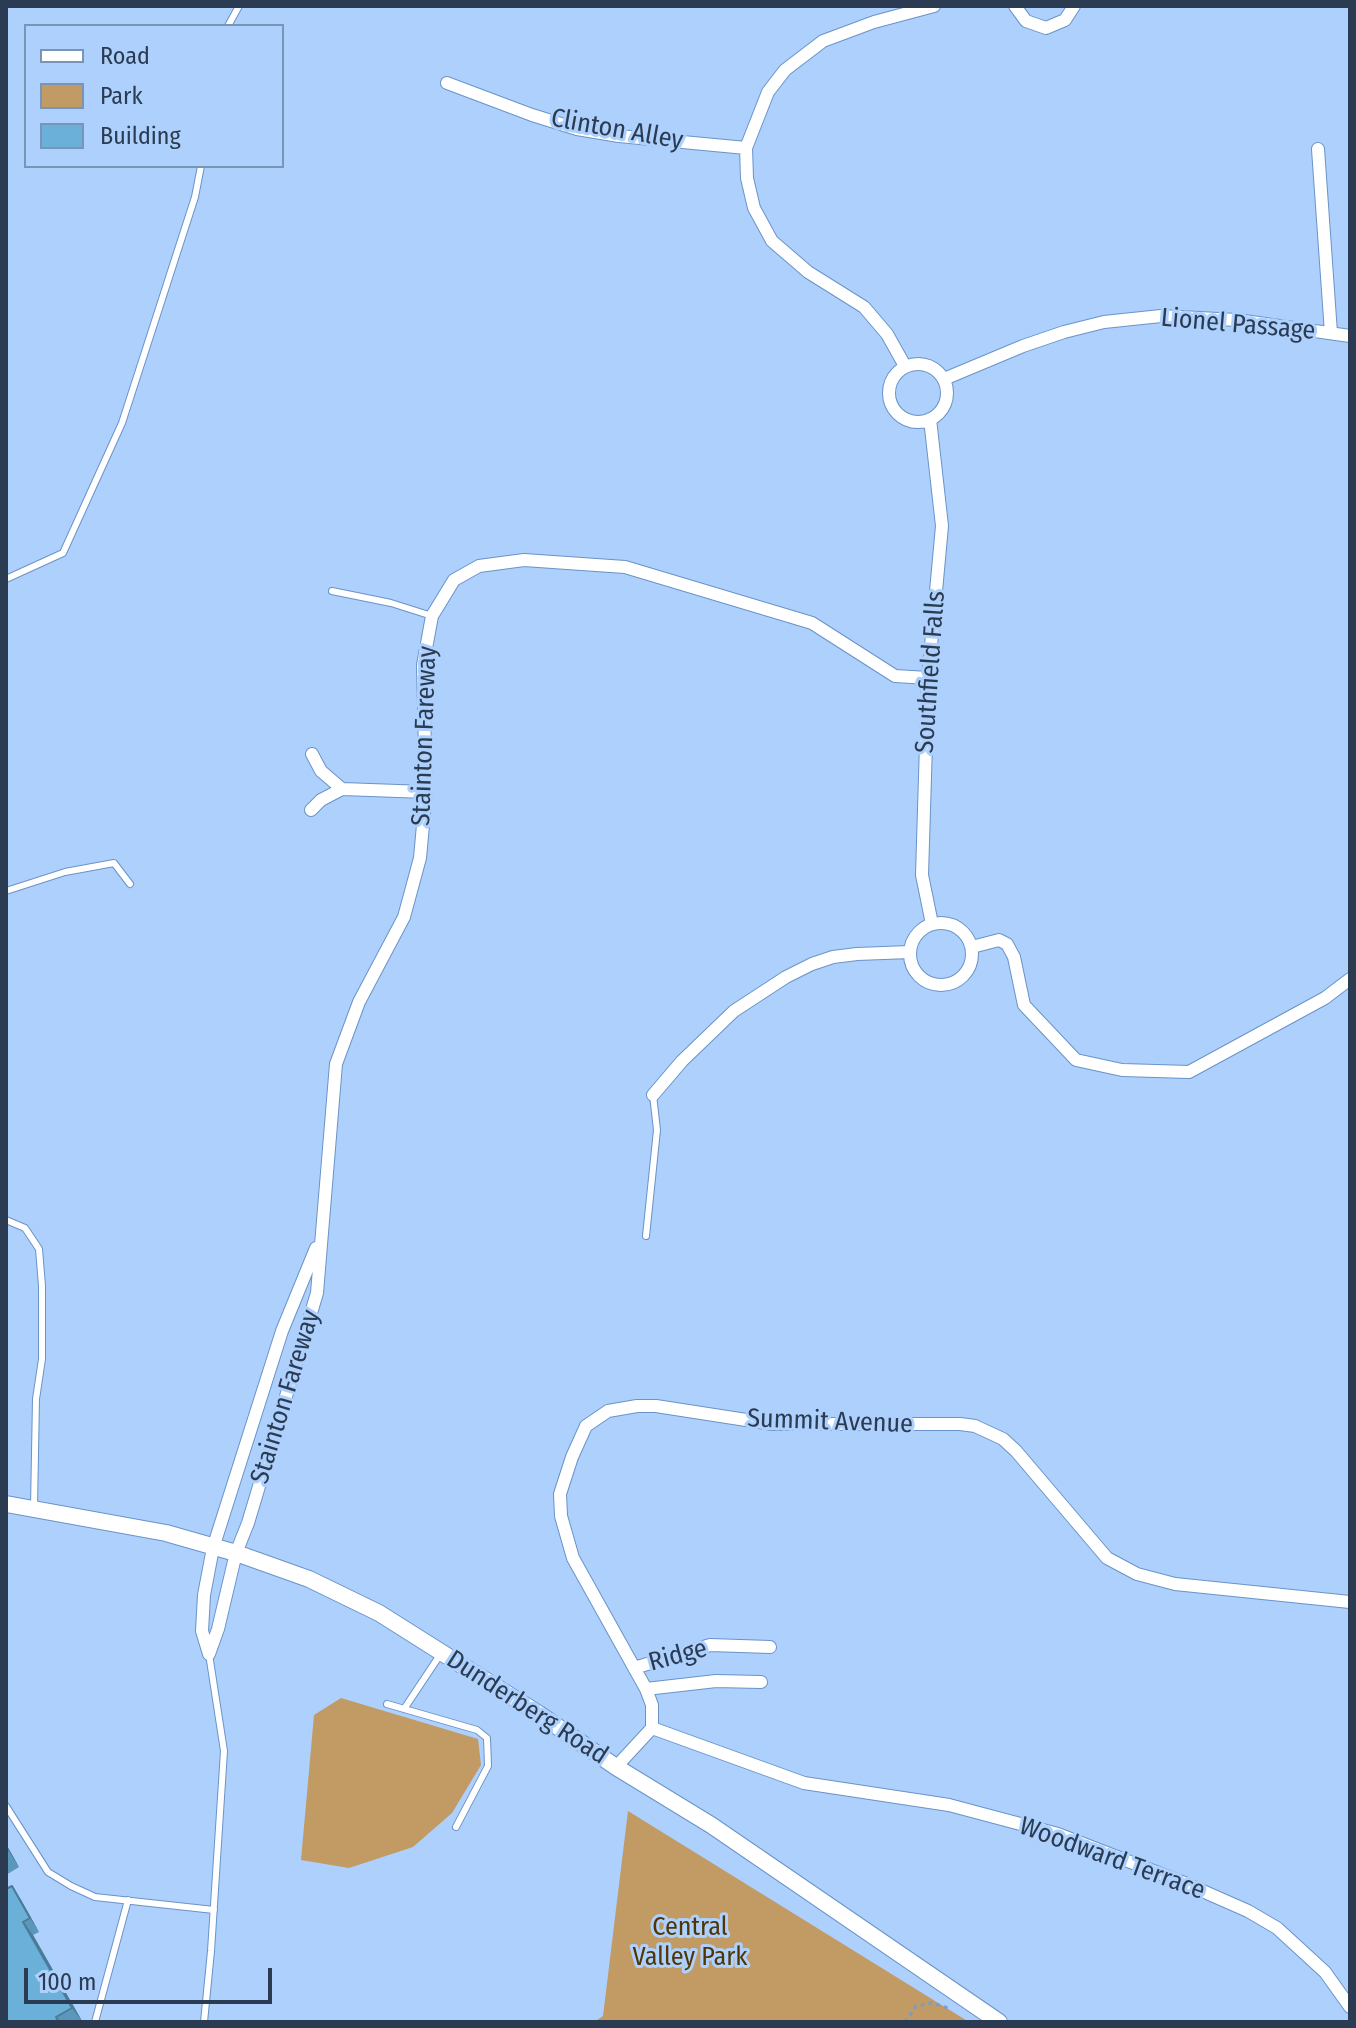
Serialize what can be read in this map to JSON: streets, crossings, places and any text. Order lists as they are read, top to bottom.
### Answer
{
  "streets": {
    "street": [
      "Clinton Alley",
      "Lionel Passage",
      "Southfield Falls",
      "Stainton Fareway",
      "Summit Avenue",
      "Ridge",
      "Dunderberg Road",
      "Woodward Terrace"
    ]
  },
  "crossings": [
    ["Lionel Passage", "Southfield Falls"],
    ["Southfield Falls", "Stainton Fareway"],
    ["Stainton Fareway", "Dunderberg Road"],
    ["Summit Avenue", "Ridge"],
    ["Summit Avenue", "Woodward Terrace"]
  ],
  "parks": ["Central Valley Park"],
  "legend": ["Road", "Park", "Building"],
  "scale_bar": "100 m"
}
